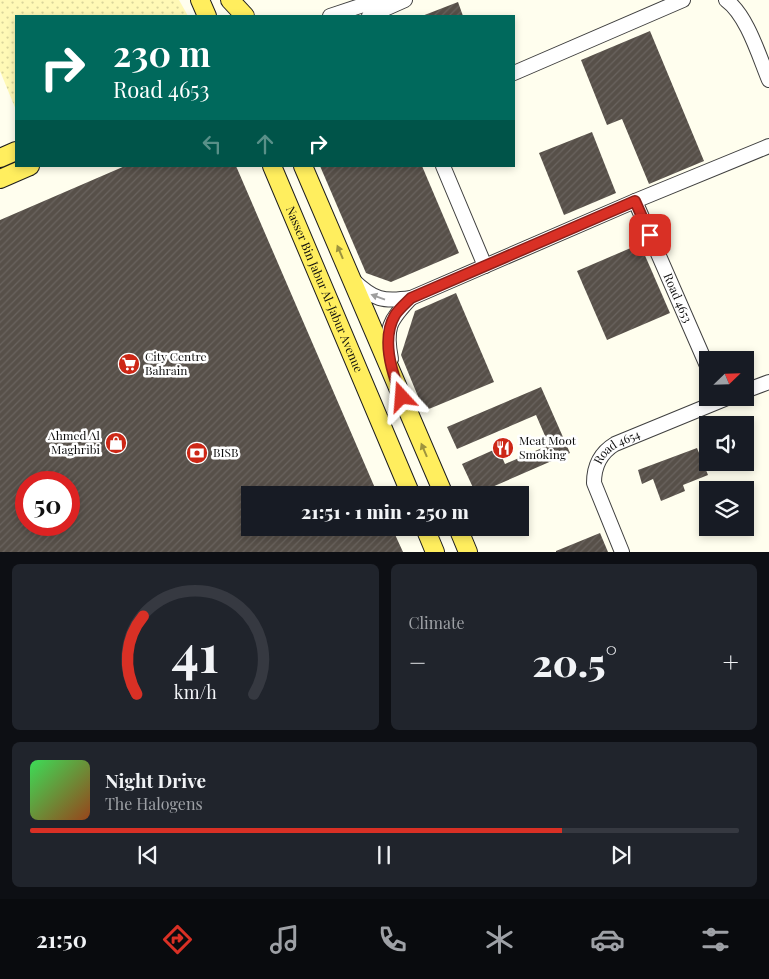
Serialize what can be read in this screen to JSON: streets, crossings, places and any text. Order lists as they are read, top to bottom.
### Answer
{
  "streets": {
    "main road": ["Nasser Bin Jabur Al-Jabur Avenue"],
    "street": ["Road 4653", "Road 4654"]
  },
  "places": {
    "supermarket": ["City Centre Bahrain"],
    "shop": ["Ahmed Al Maghribi"],
    "restaurant": ["Meat Moot Smoking"],
    "bank": ["BISB"]
  },
  "north": "top right",
  "page": {
    "turn": ["230 m", "Road 4653"],
    "limit": "50",
    "trip": "21:51 · 1 min · 250 m",
    "tile": "Climate",
    "heat": ["−", "20.5°", "+"],
    "song": ["Night Drive", "The Halogens"],
    "tabs": "21:50",
    "gauge": ["41", "km/h"]
  }
}
